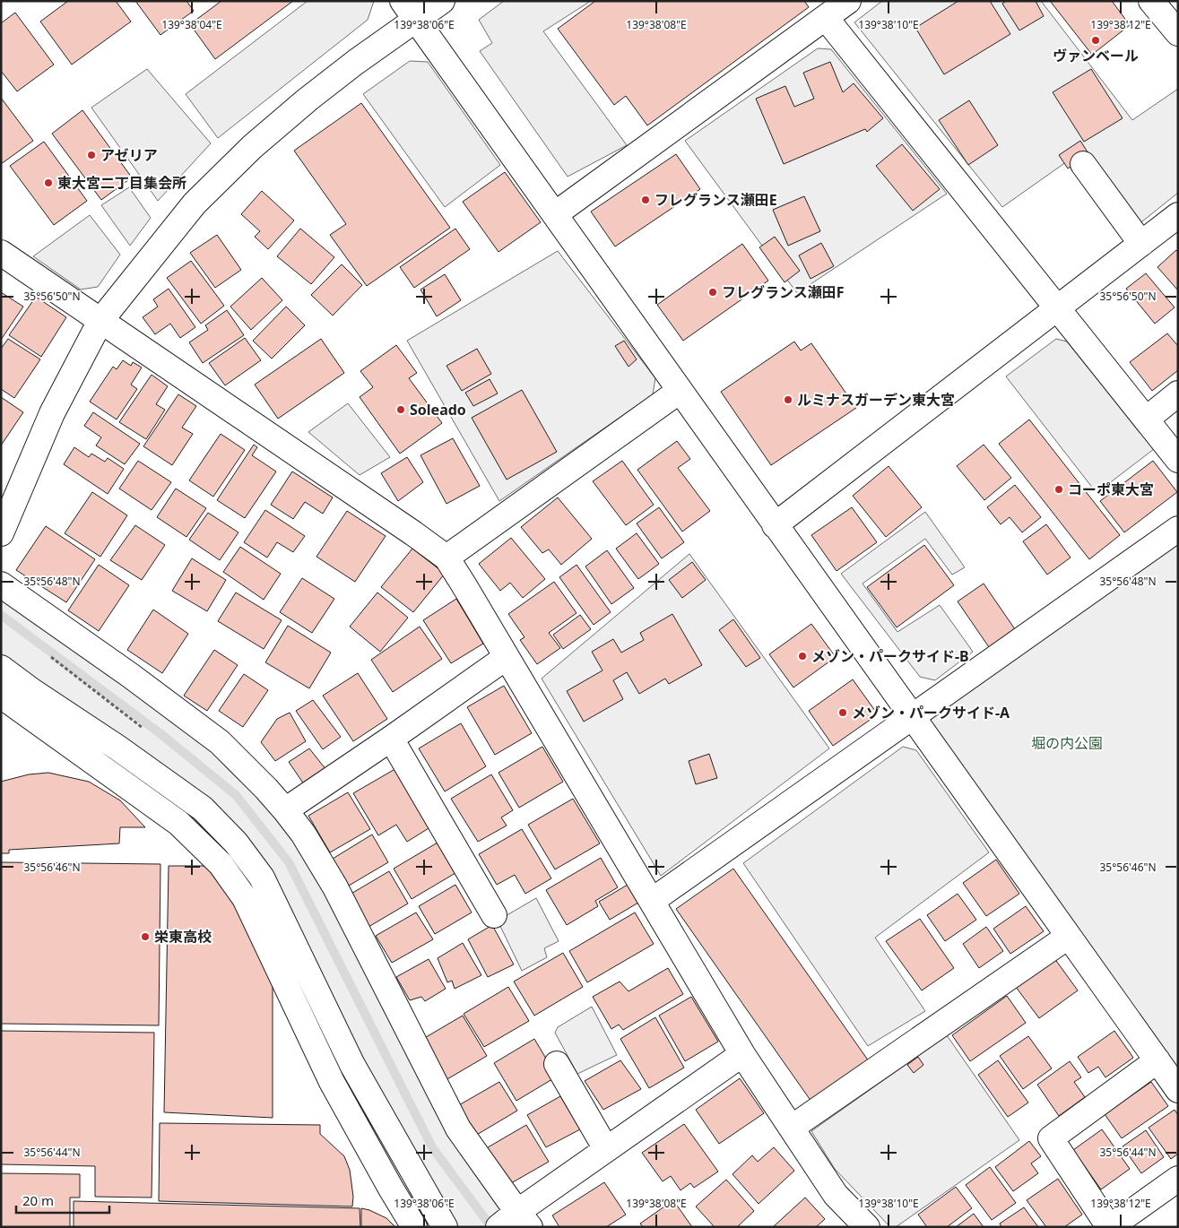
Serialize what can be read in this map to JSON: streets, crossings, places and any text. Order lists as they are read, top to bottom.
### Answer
{
  "parks": ["堀の内公園"],
  "places": [
    "ヴァンベール",
    "アゼリア",
    "東大宮二丁目集会所",
    "フレグランス瀬田E",
    "フレグランス瀬田F",
    "ルミナスガーデン東大宮",
    "Soleado",
    "コーポ東大宮",
    "メゾン・パークサイド-B",
    "メゾン・パークサイド-A",
    "栄東高校"
  ],
  "scale_bar": "20 m",
  "coordinates": [
    "139°38'04\"E",
    "139°38'06\"E",
    "139°38'08\"E",
    "139°38'10\"E",
    "139°38'12\"E",
    "35°56'50\"N",
    "35°56'48\"N",
    "35°56'46\"N",
    "35°56'44\"N"
  ]
}
